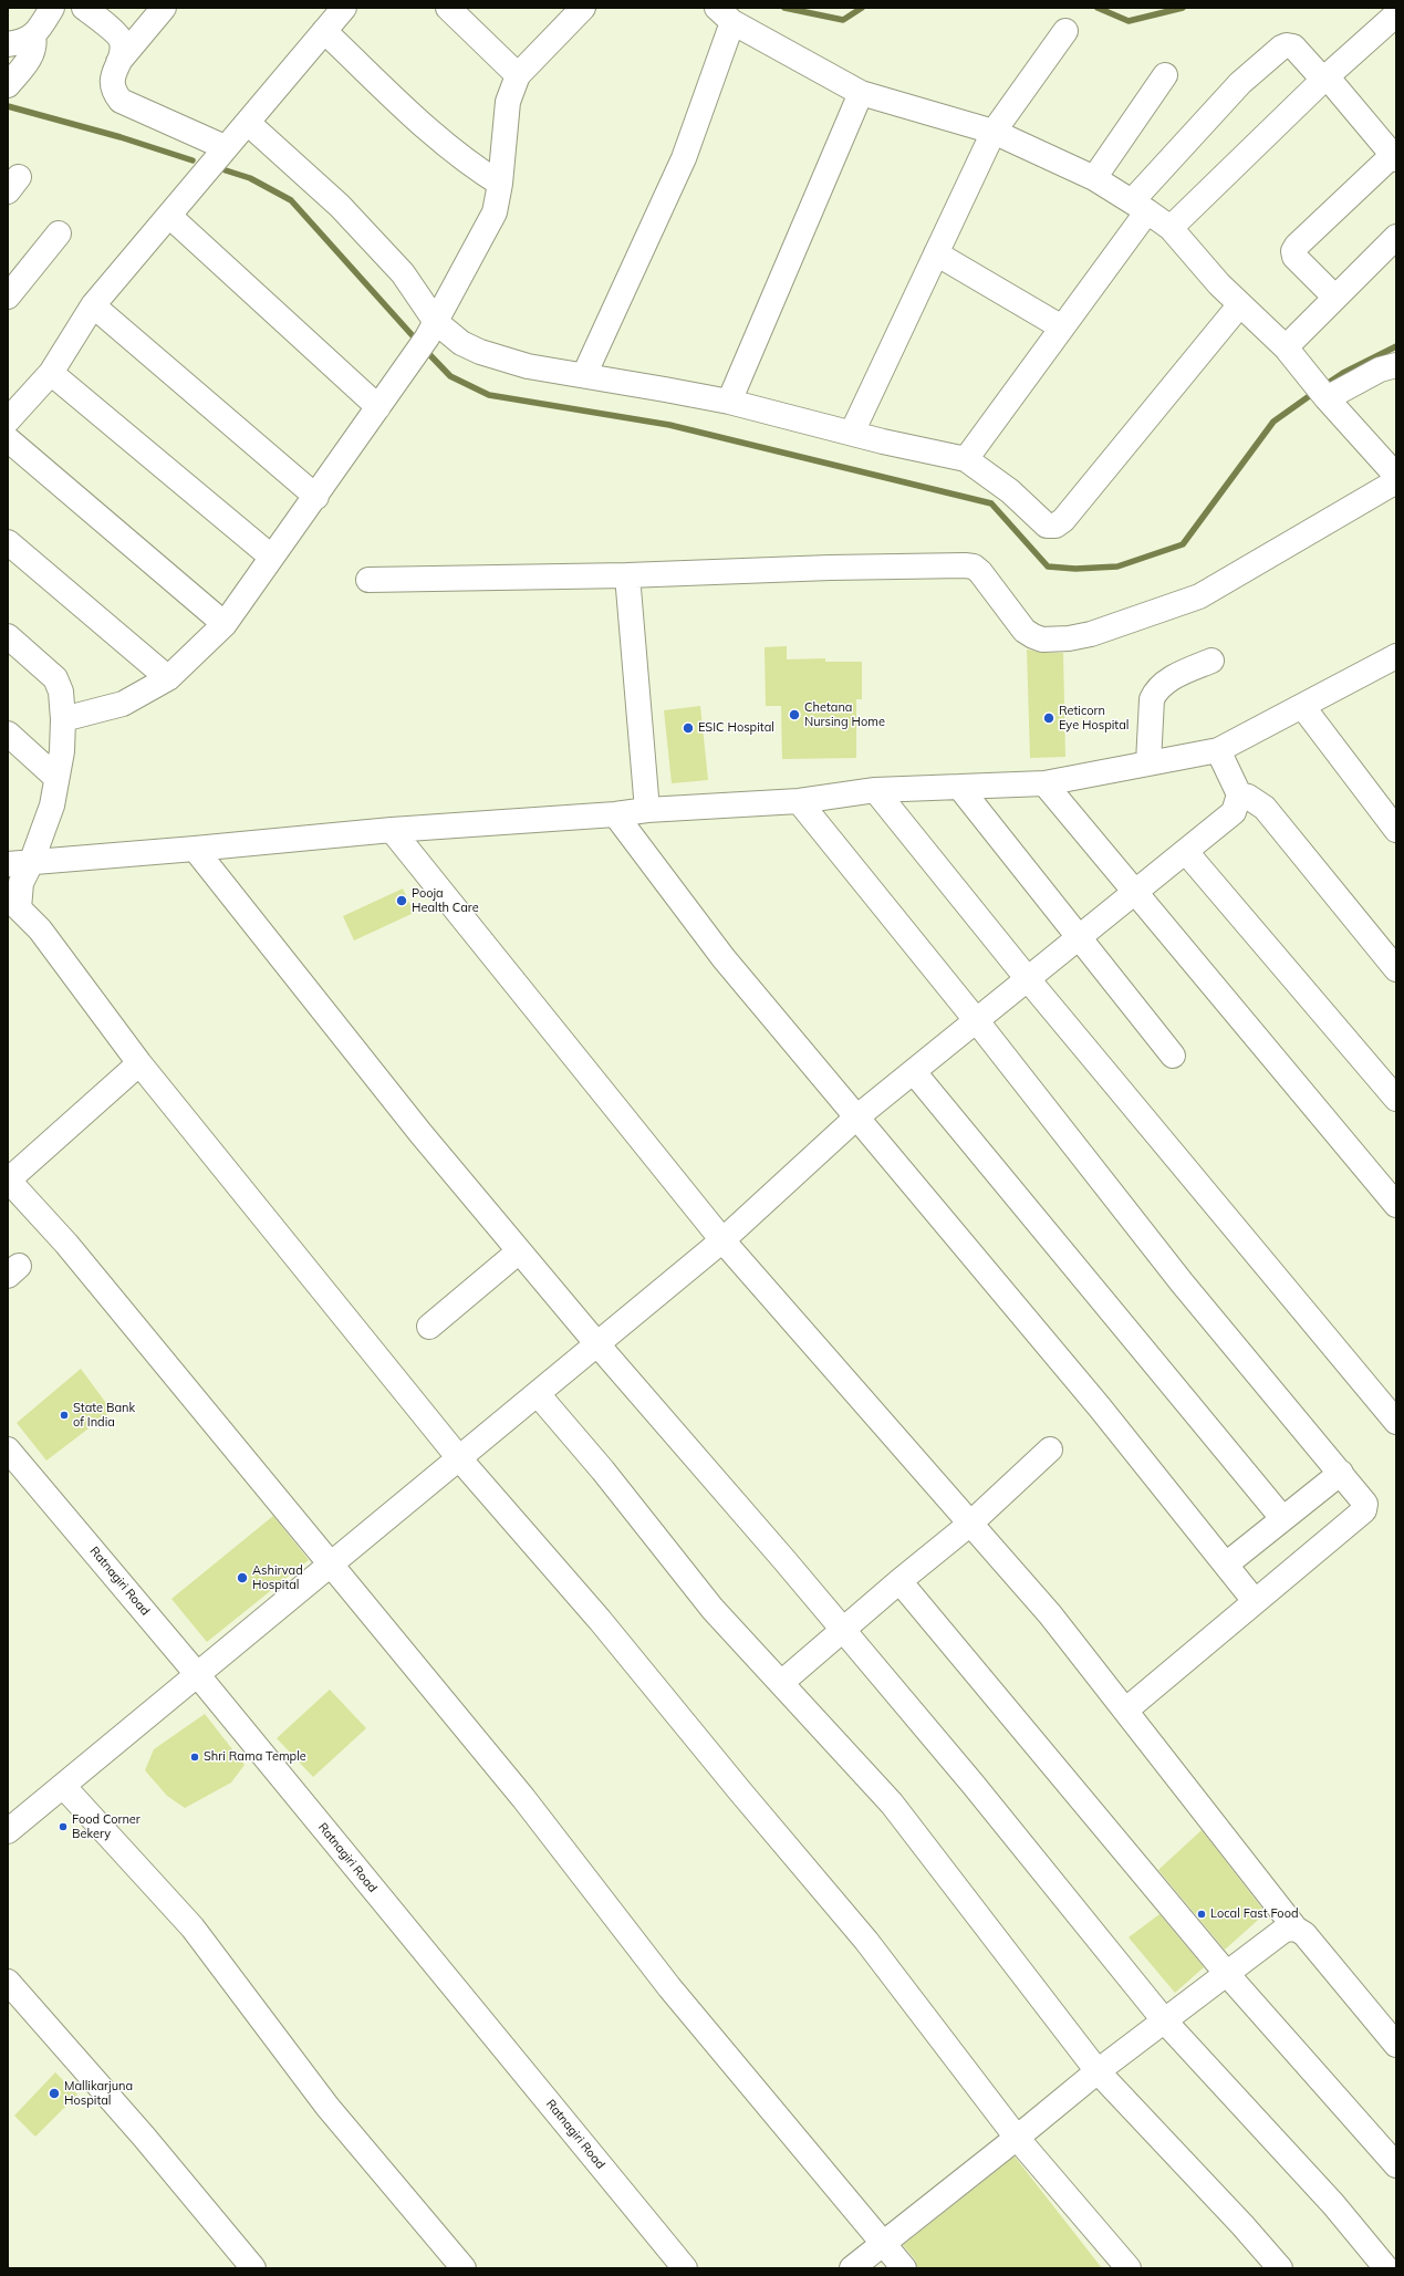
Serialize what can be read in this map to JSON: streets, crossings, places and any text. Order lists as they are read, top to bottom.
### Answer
{
  "streets": {
    "street": ["Ratnagiri Road"]
  },
  "places": [
    "Chetana Nursing Home",
    "Reticorn Eye Hospital",
    "ESIC Hospital",
    "Pooja Health Care",
    "State Bank of India",
    "Ashirvad Hospital",
    "Shri Rama Temple",
    "Food Corner Bekery",
    "Local Fast Food",
    "Mallikarjuna Hospital"
  ]
}
